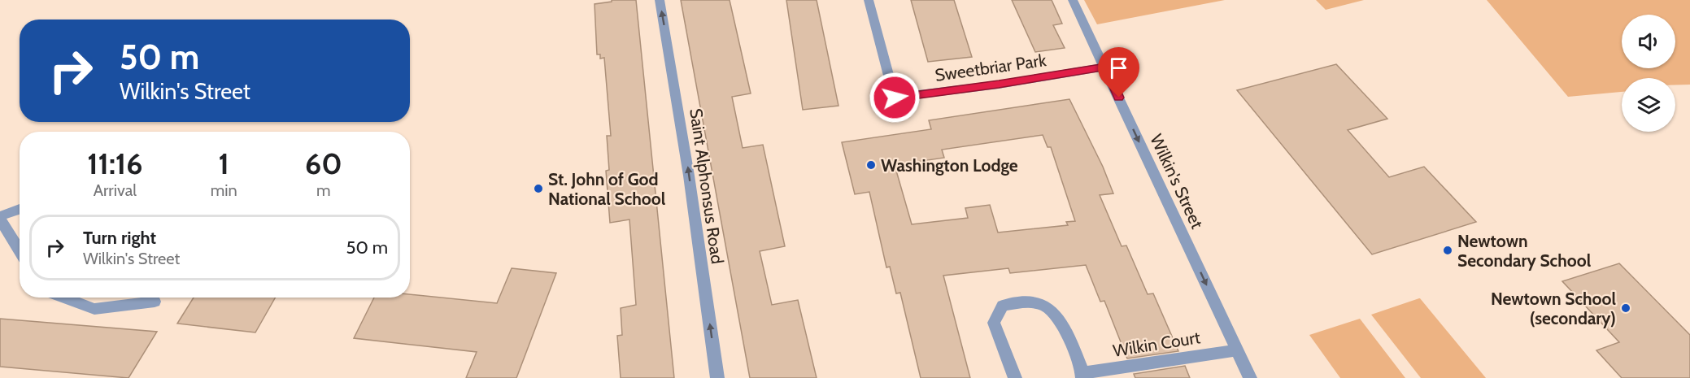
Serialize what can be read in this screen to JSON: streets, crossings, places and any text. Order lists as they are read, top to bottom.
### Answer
{
  "streets": {
    "street": [
      "Sweetbriar Park",
      "Wilkin's Street",
      "Saint Alphonsus Road",
      "Wilkin Court"
    ]
  },
  "crossings": [
    ["Sweetbriar Park", "Wilkin's Street"],
    ["Wilkin's Street", "Wilkin Court"]
  ],
  "one_way": ["Wilkin's Street", "Saint Alphonsus Road"],
  "places": [
    "Washington Lodge",
    "St. John of God National School",
    "Newtown Secondary School",
    "Newtown School (secondary)"
  ],
  "page": {
    "turn": ["50 m", "Wilkin's Street"],
    "eta": [
      "11:16",
      "Arrival",
      "1",
      "min",
      "60",
      "m"
    ],
    "list": [
      {
        "name": "Turn right",
        "note": "Wilkin's Street",
        "value": "50 m"
      }
    ]
  }
}
